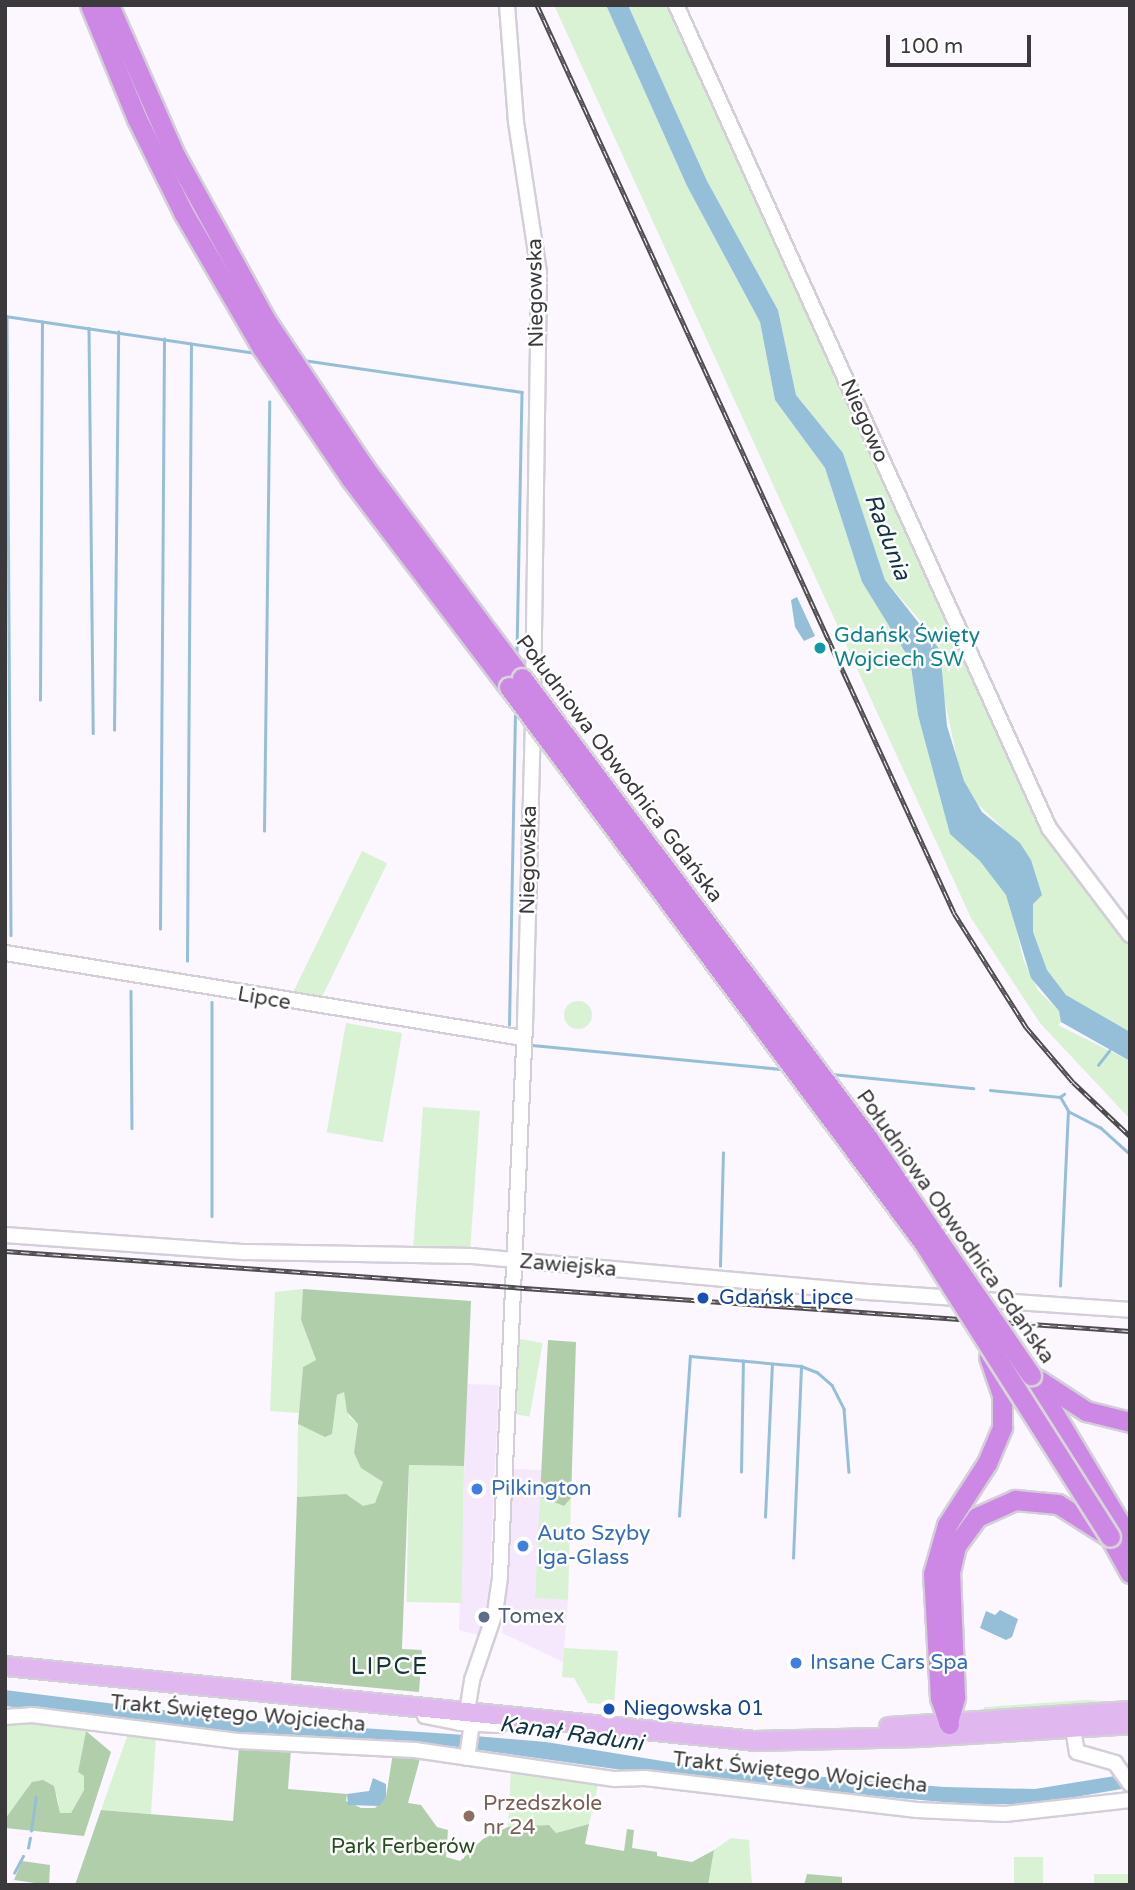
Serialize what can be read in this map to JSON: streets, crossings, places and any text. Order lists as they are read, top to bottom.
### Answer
{
  "streets": {
    "highway": ["Południowa Obwodnica Gdańska"],
    "main road": ["Trakt Świętego Wojciecha"],
    "street": [
      "Niegowska",
      "Niegowo",
      "Lipce",
      "Zawiejska"
    ]
  },
  "crossings": [
    ["Niegowska", "Lipce"],
    ["Niegowska", "Zawiejska"],
    ["Niegowska", "Trakt Świętego Wojciecha"]
  ],
  "districts": ["LIPCE"],
  "water": ["Radunia", "Kanał Raduni"],
  "parks": ["Park Ferberów"],
  "places": [
    "Gdańsk Święty Wojciech SW",
    "Gdańsk Lipce",
    "Pilkington",
    "Auto Szyby Iga-Glass",
    "Tomex",
    "Insane Cars Spa",
    "Niegowska 01",
    "Przedszkole nr 24"
  ],
  "scale_bar": "100 m"
}
